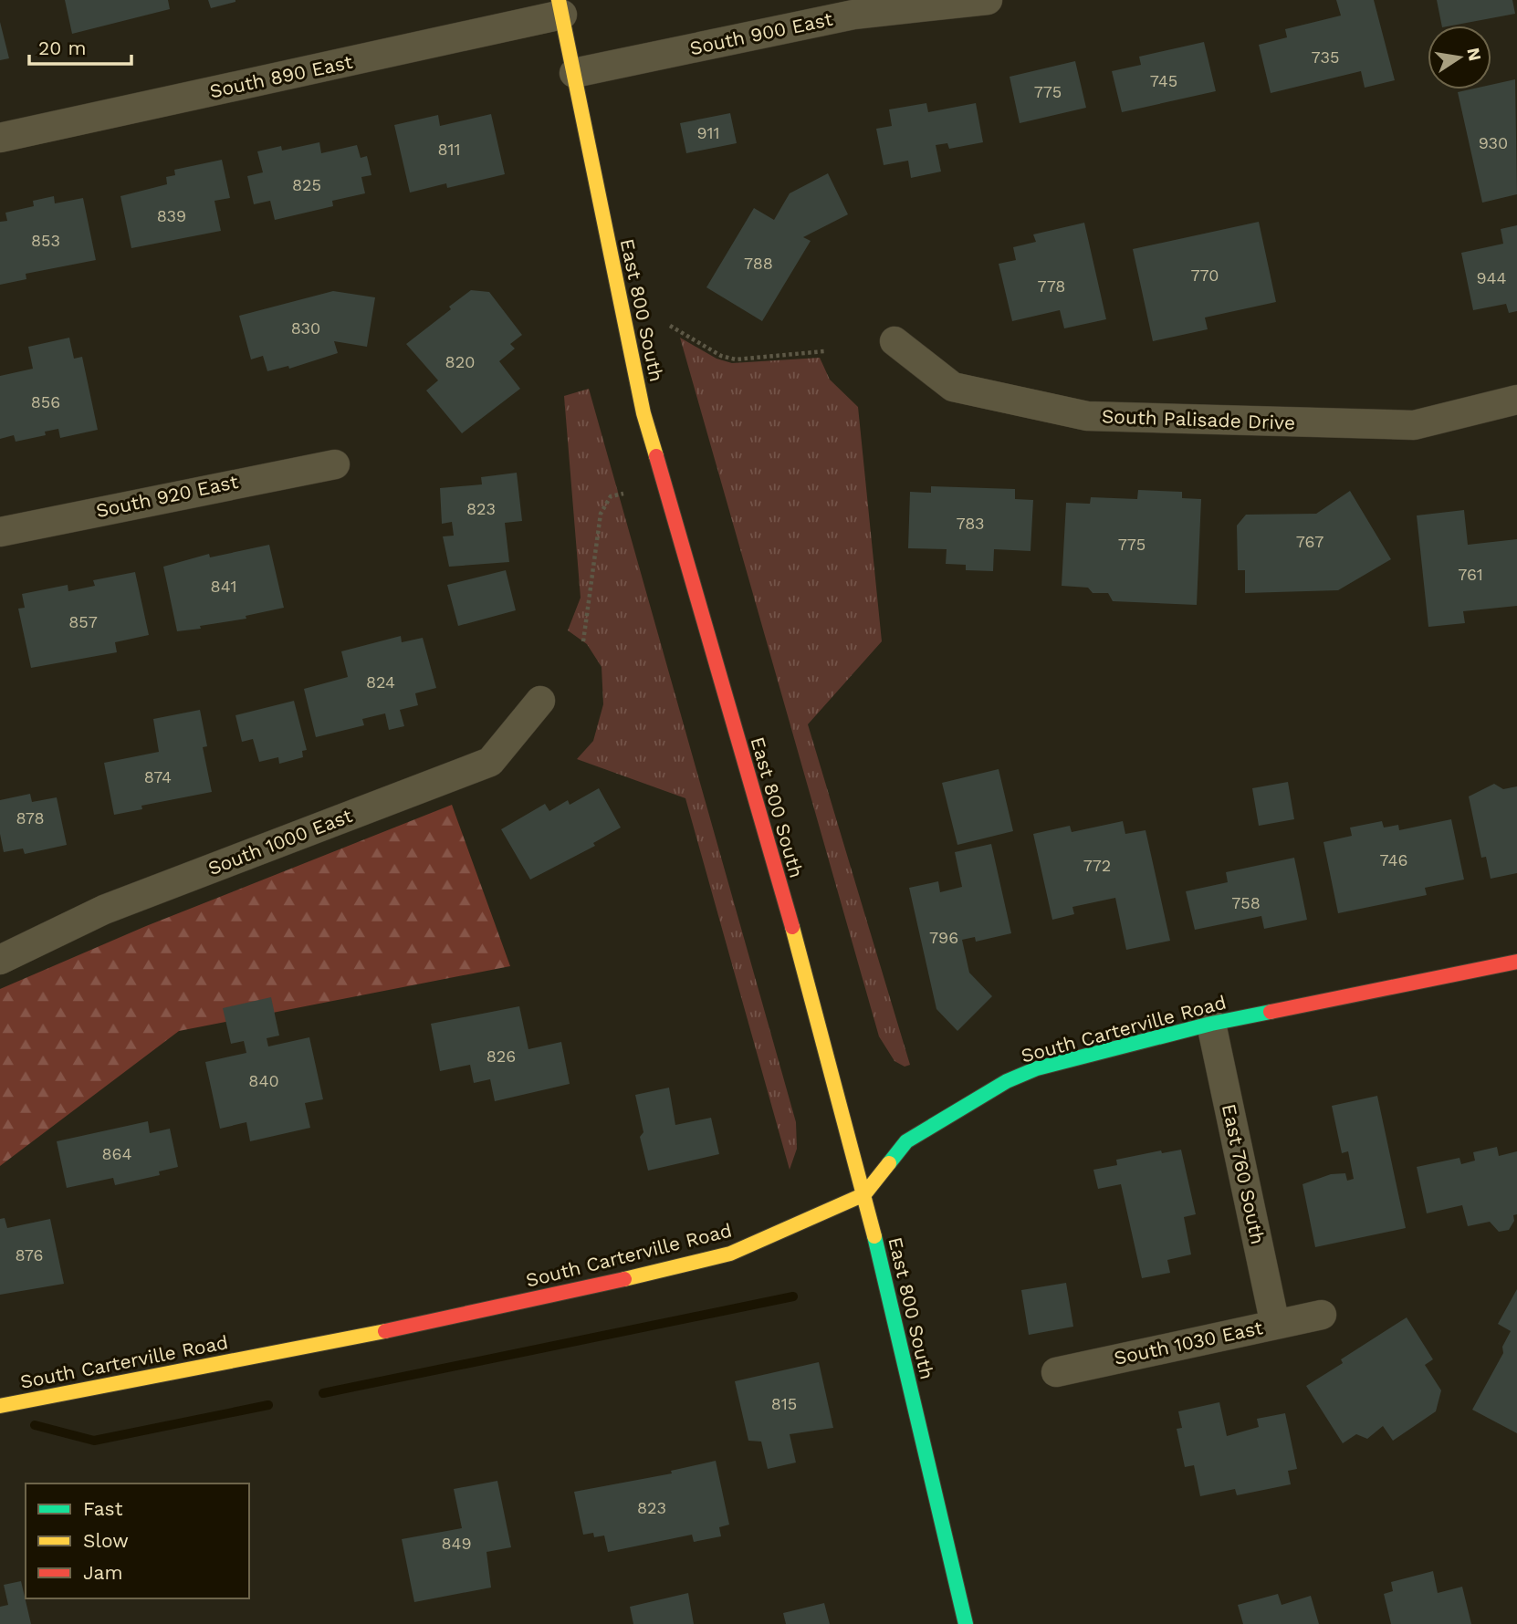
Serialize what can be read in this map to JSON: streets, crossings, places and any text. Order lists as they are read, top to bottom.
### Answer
{
  "streets": {
    "main road": ["East 800 South", "South Carterville Road"],
    "street": [
      "South 900 East",
      "South 890 East",
      "South Palisade Drive",
      "South 920 East",
      "South 1000 East",
      "East 760 South",
      "South 1030 East"
    ]
  },
  "crossings": [
    ["South 900 East", "East 800 South"],
    ["South 890 East", "East 800 South"],
    ["East 800 South", "South Carterville Road"],
    ["South Carterville Road", "East 760 South"],
    ["East 760 South", "South 1030 East"]
  ],
  "house_numbers": [
    "735",
    "745",
    "775",
    "911",
    "930",
    "811",
    "825",
    "839",
    "853",
    "788",
    "770",
    "944",
    "778",
    "830",
    "820",
    "856",
    "823",
    "783",
    "767",
    "775",
    "761",
    "841",
    "857",
    "824",
    "874",
    "878",
    "746",
    "772",
    "758",
    "796",
    "826",
    "840",
    "864",
    "876",
    "815",
    "823",
    "849"
  ],
  "legend": ["Fast", "Slow", "Jam"],
  "scale_bar": "20 m",
  "north": "right"
}
